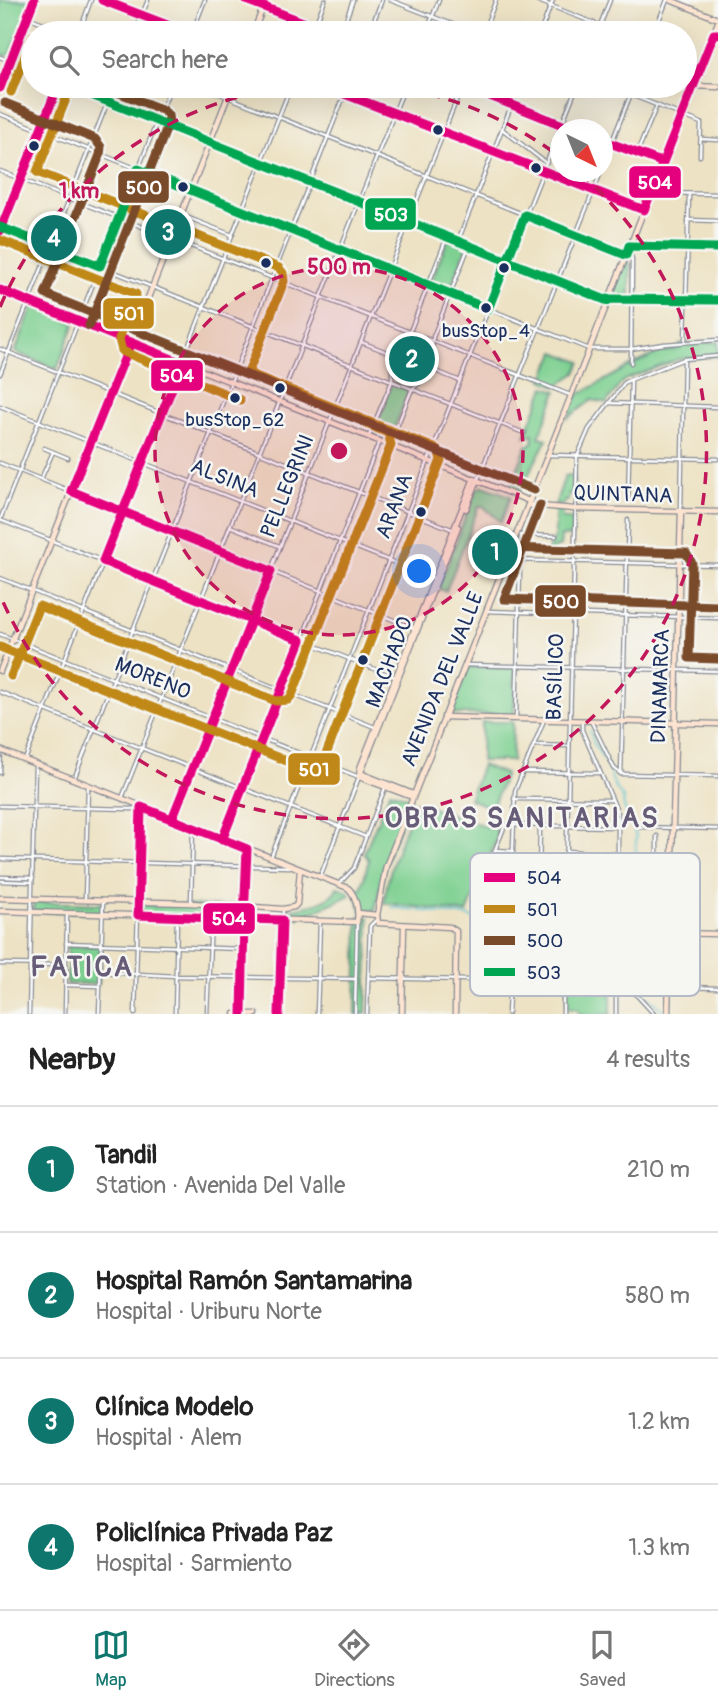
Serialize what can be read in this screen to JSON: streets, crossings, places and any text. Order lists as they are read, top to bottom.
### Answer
{
  "streets": {
    "street": [
      "ALSINA",
      "PELLEGRINI",
      "QUINTANA",
      "ARANA",
      "MACHADO",
      "BASÍLICO",
      "MORENO",
      "AVENIDA DEL VALLE",
      "DINAMARCA"
    ]
  },
  "crossings": [
    ["ALSINA", "PELLEGRINI"],
    ["ALSINA", "ARANA"],
    ["ALSINA", "MACHADO"],
    ["PELLEGRINI", "MORENO"],
    ["QUINTANA", "ARANA"],
    ["QUINTANA", "MACHADO"],
    ["QUINTANA", "BASÍLICO"],
    ["QUINTANA", "AVENIDA DEL VALLE"],
    ["QUINTANA", "DINAMARCA"],
    ["ARANA", "MORENO"],
    ["MACHADO", "MORENO"],
    ["MORENO", "AVENIDA DEL VALLE"]
  ],
  "districts": ["OBRAS SANITARIAS", "FATICA"],
  "places": ["busStop_4", "busStop_62"],
  "lines": [
    "transit line 504",
    "transit line 501",
    "transit line 500",
    "transit line 503"
  ],
  "legend": [
    "504",
    "501",
    "500",
    "503"
  ],
  "north": "bottom right",
  "page": {
    "search": "Search here",
    "pins": [
      "3",
      "4",
      "2",
      "1"
    ],
    "heading": ["Nearby", "4 results"],
    "list": [
      {
        "mark": "1",
        "name": "Tandil",
        "note": "Station · Avenida Del Valle",
        "value": "210 m"
      },
      {
        "mark": "2",
        "name": "Hospital Ramón Santamarina",
        "note": "Hospital · Uriburu Norte",
        "value": "580 m"
      },
      {
        "mark": "3",
        "name": "Clínica Modelo",
        "note": "Hospital · Alem",
        "value": "1.2 km"
      },
      {
        "mark": "4",
        "name": "Policlínica Privada Paz",
        "note": "Hospital · Sarmiento",
        "value": "1.3 km"
      }
    ],
    "nav": ["Map", "Directions", "Saved"]
  },
  "rings": ["1 km", "500 m"]
}
